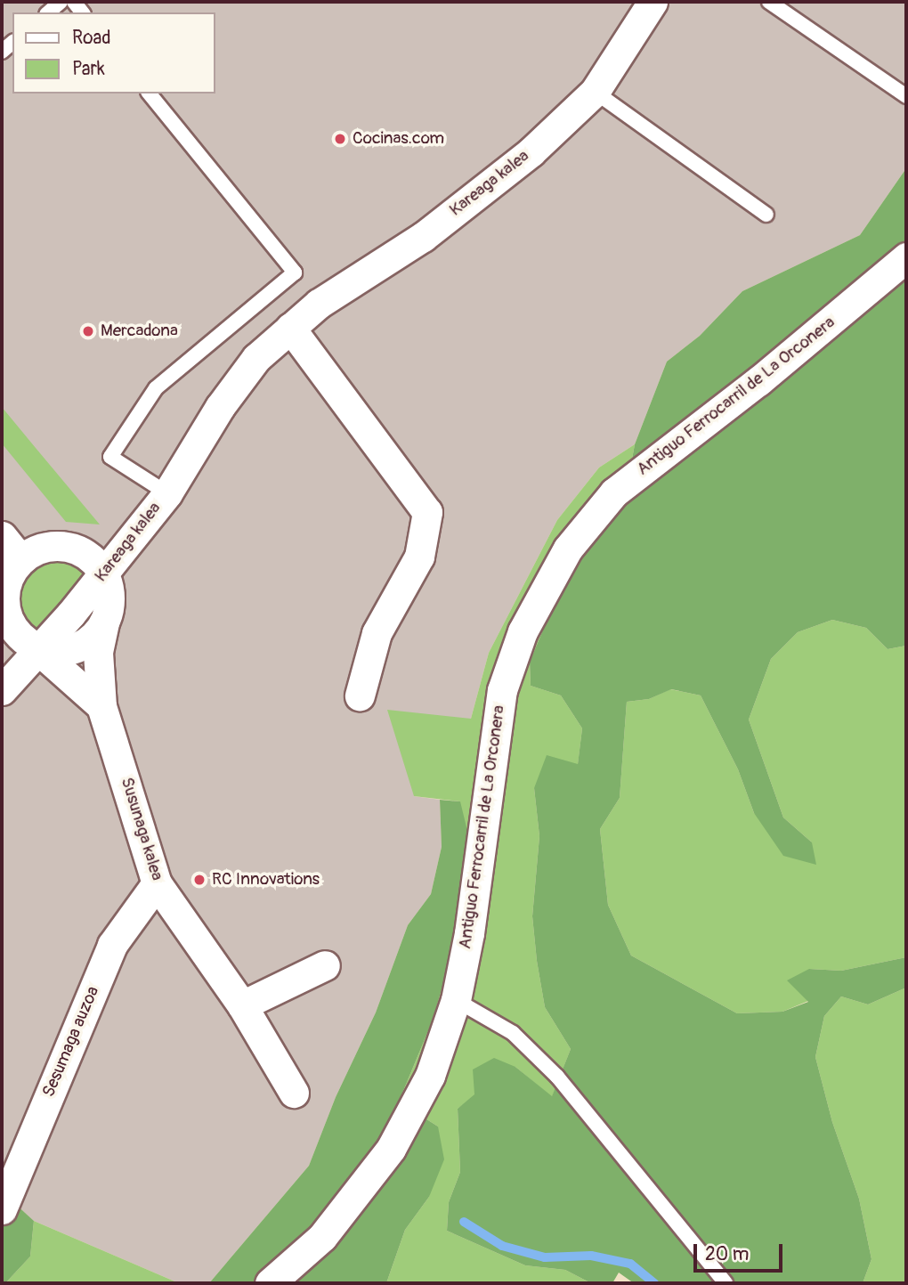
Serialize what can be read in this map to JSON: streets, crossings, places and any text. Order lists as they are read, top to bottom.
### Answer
{
  "streets": {
    "street": [
      "Kareaga kalea",
      "Antiguo Ferrocarril de La Orconera",
      "Susunaga kalea",
      "Sesumaga auzoa"
    ]
  },
  "crossings": [
    ["Kareaga kalea", "Susunaga kalea"],
    ["Susunaga kalea", "Sesumaga auzoa"]
  ],
  "places": ["Cocinas.com", "Mercadona", "RC Innovations"],
  "legend": ["Road", "Park"],
  "scale_bar": "20 m"
}
